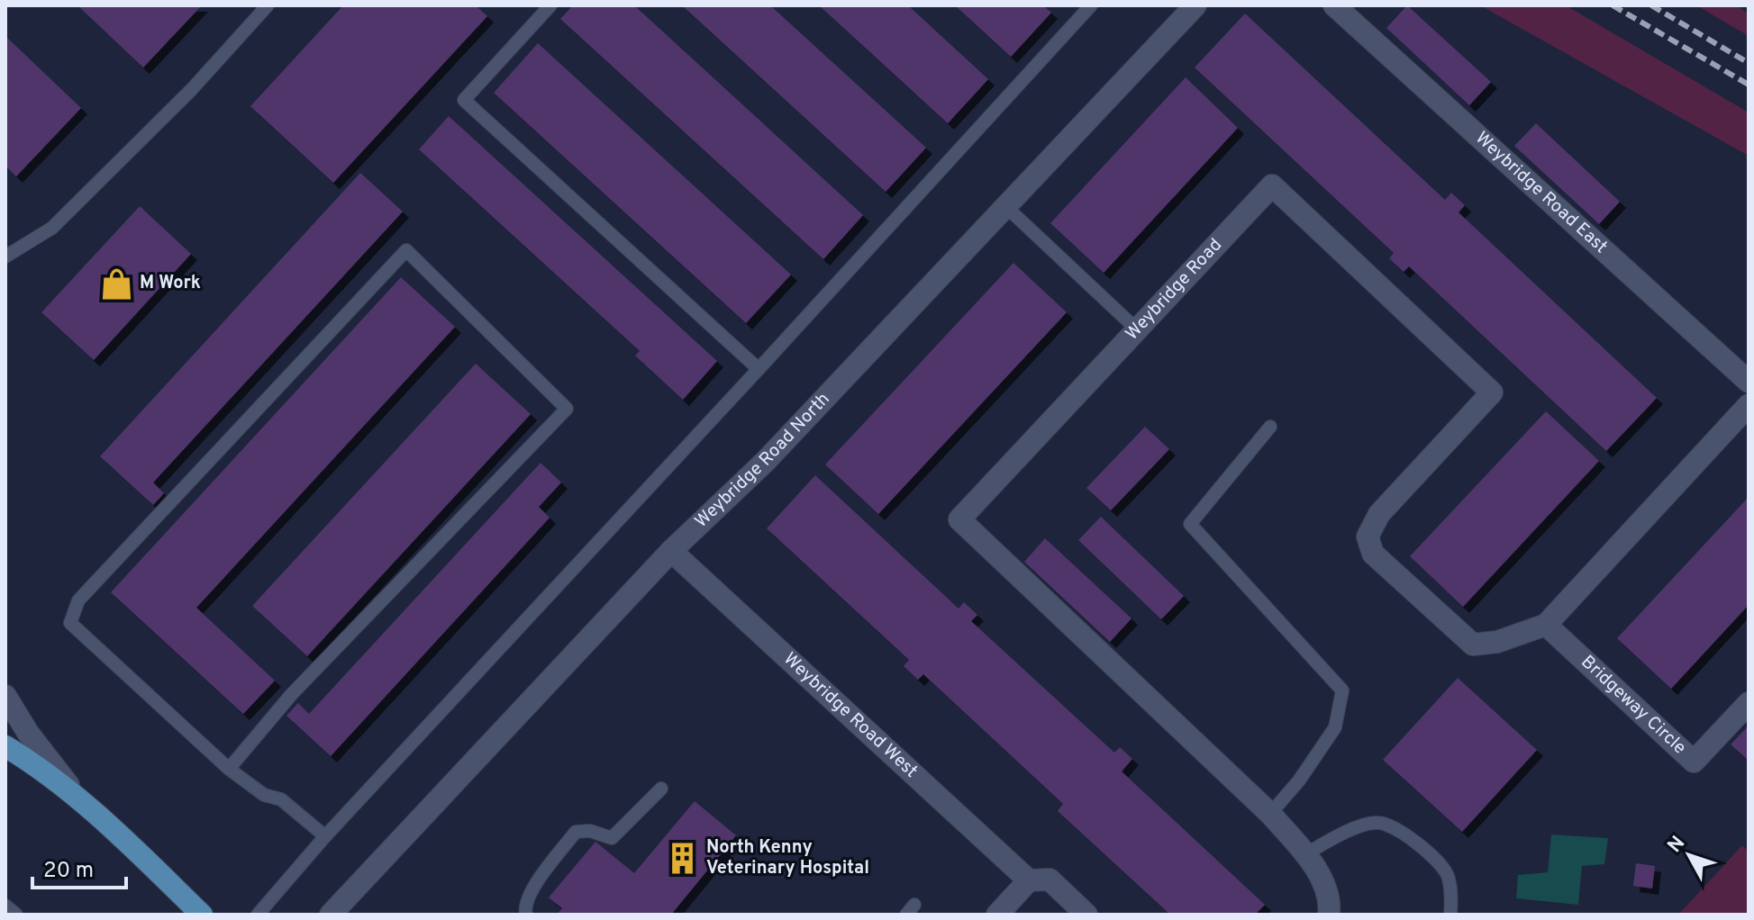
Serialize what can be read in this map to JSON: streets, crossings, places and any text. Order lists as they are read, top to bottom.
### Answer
{
  "streets": {
    "street": [
      "Weybridge Road East",
      "Weybridge Road",
      "Weybridge Road North",
      "Bridgeway Circle",
      "Weybridge Road West"
    ]
  },
  "crossings": [
    ["Weybridge Road", "Bridgeway Circle"],
    ["Weybridge Road North", "Weybridge Road West"]
  ],
  "places": {
    "shop": ["M Work"],
    "building": ["North Kenny Veterinary Hospital"]
  },
  "scale_bar": "20 m",
  "north": "top left"
}
